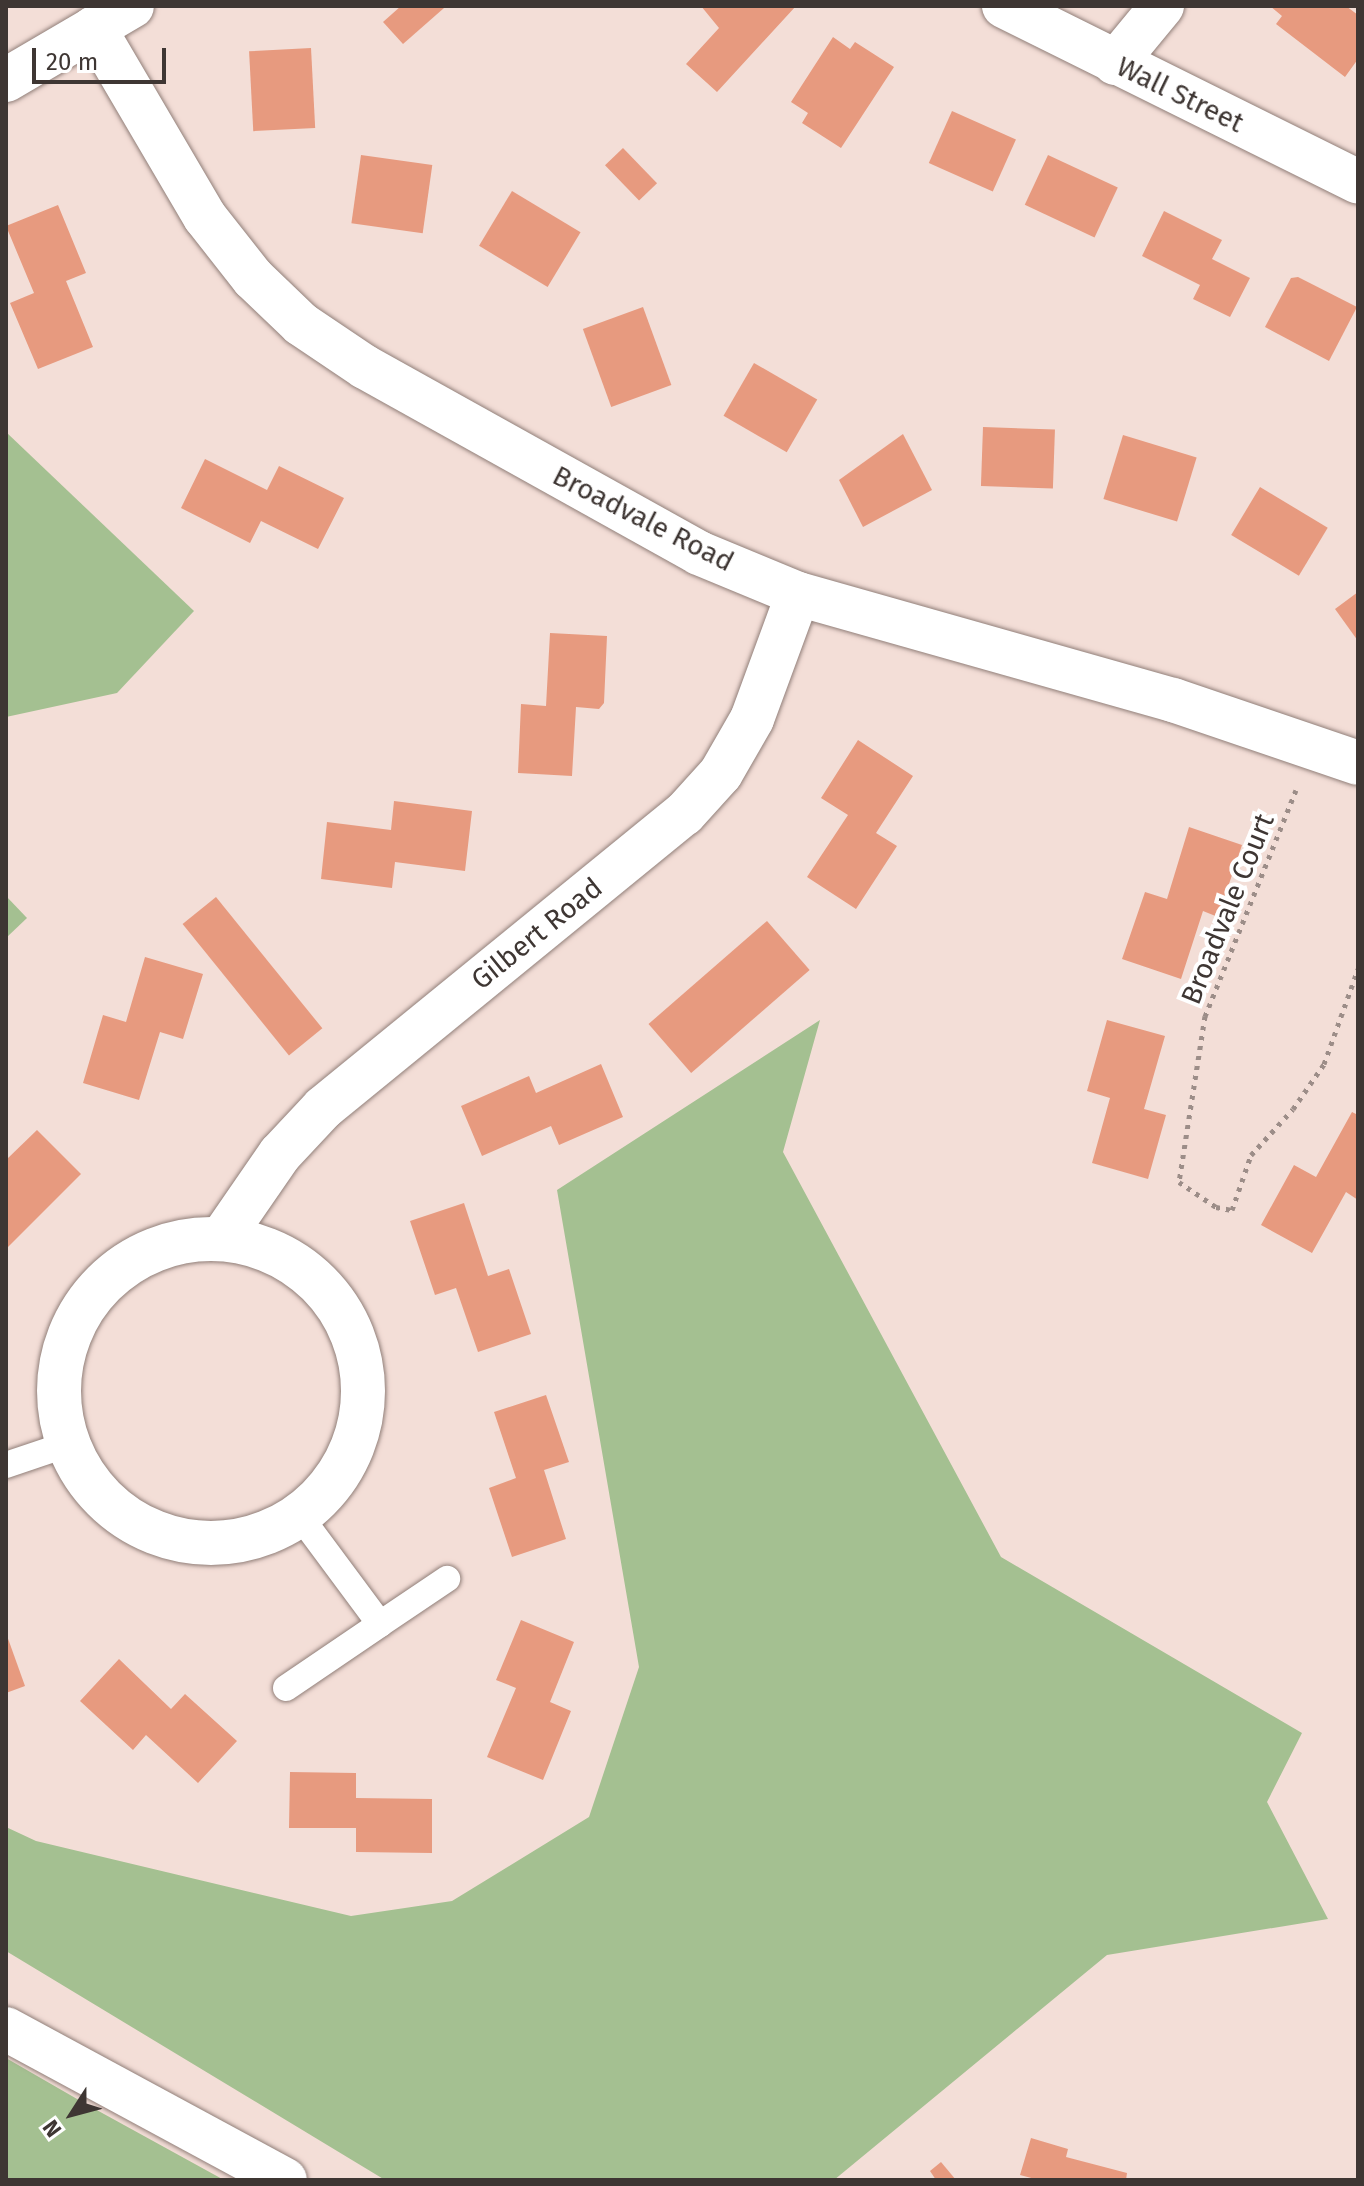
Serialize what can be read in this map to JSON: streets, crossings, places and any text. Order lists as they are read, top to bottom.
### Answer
{
  "streets": {
    "main road": ["Wall Street", "Broadvale Road", "Gilbert Road"],
    "path": ["Broadvale Court"]
  },
  "crossings": [
    ["Broadvale Road", "Broadvale Court"],
    ["Broadvale Road", "Gilbert Road"]
  ],
  "scale_bar": "20 m",
  "north": "bottom left"
}
